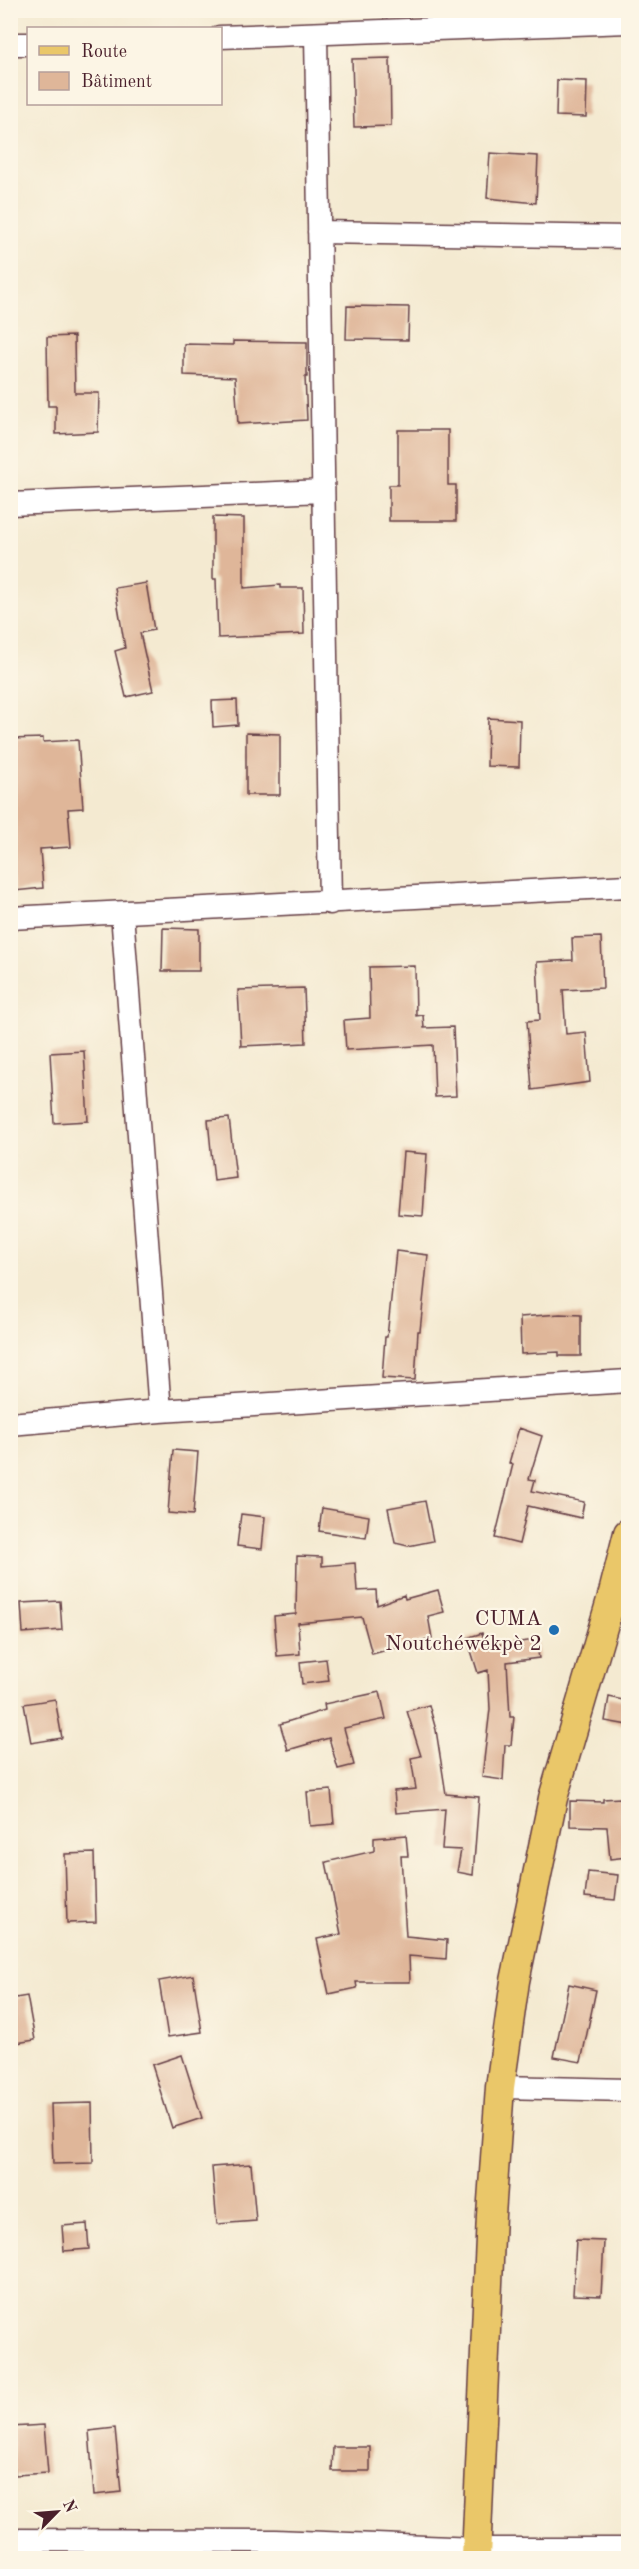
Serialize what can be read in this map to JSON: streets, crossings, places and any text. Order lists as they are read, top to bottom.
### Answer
{
  "places": ["CUMA Noutchéwékpè 2"],
  "legend": ["Route", "Bâtiment"],
  "north": "top right"
}
